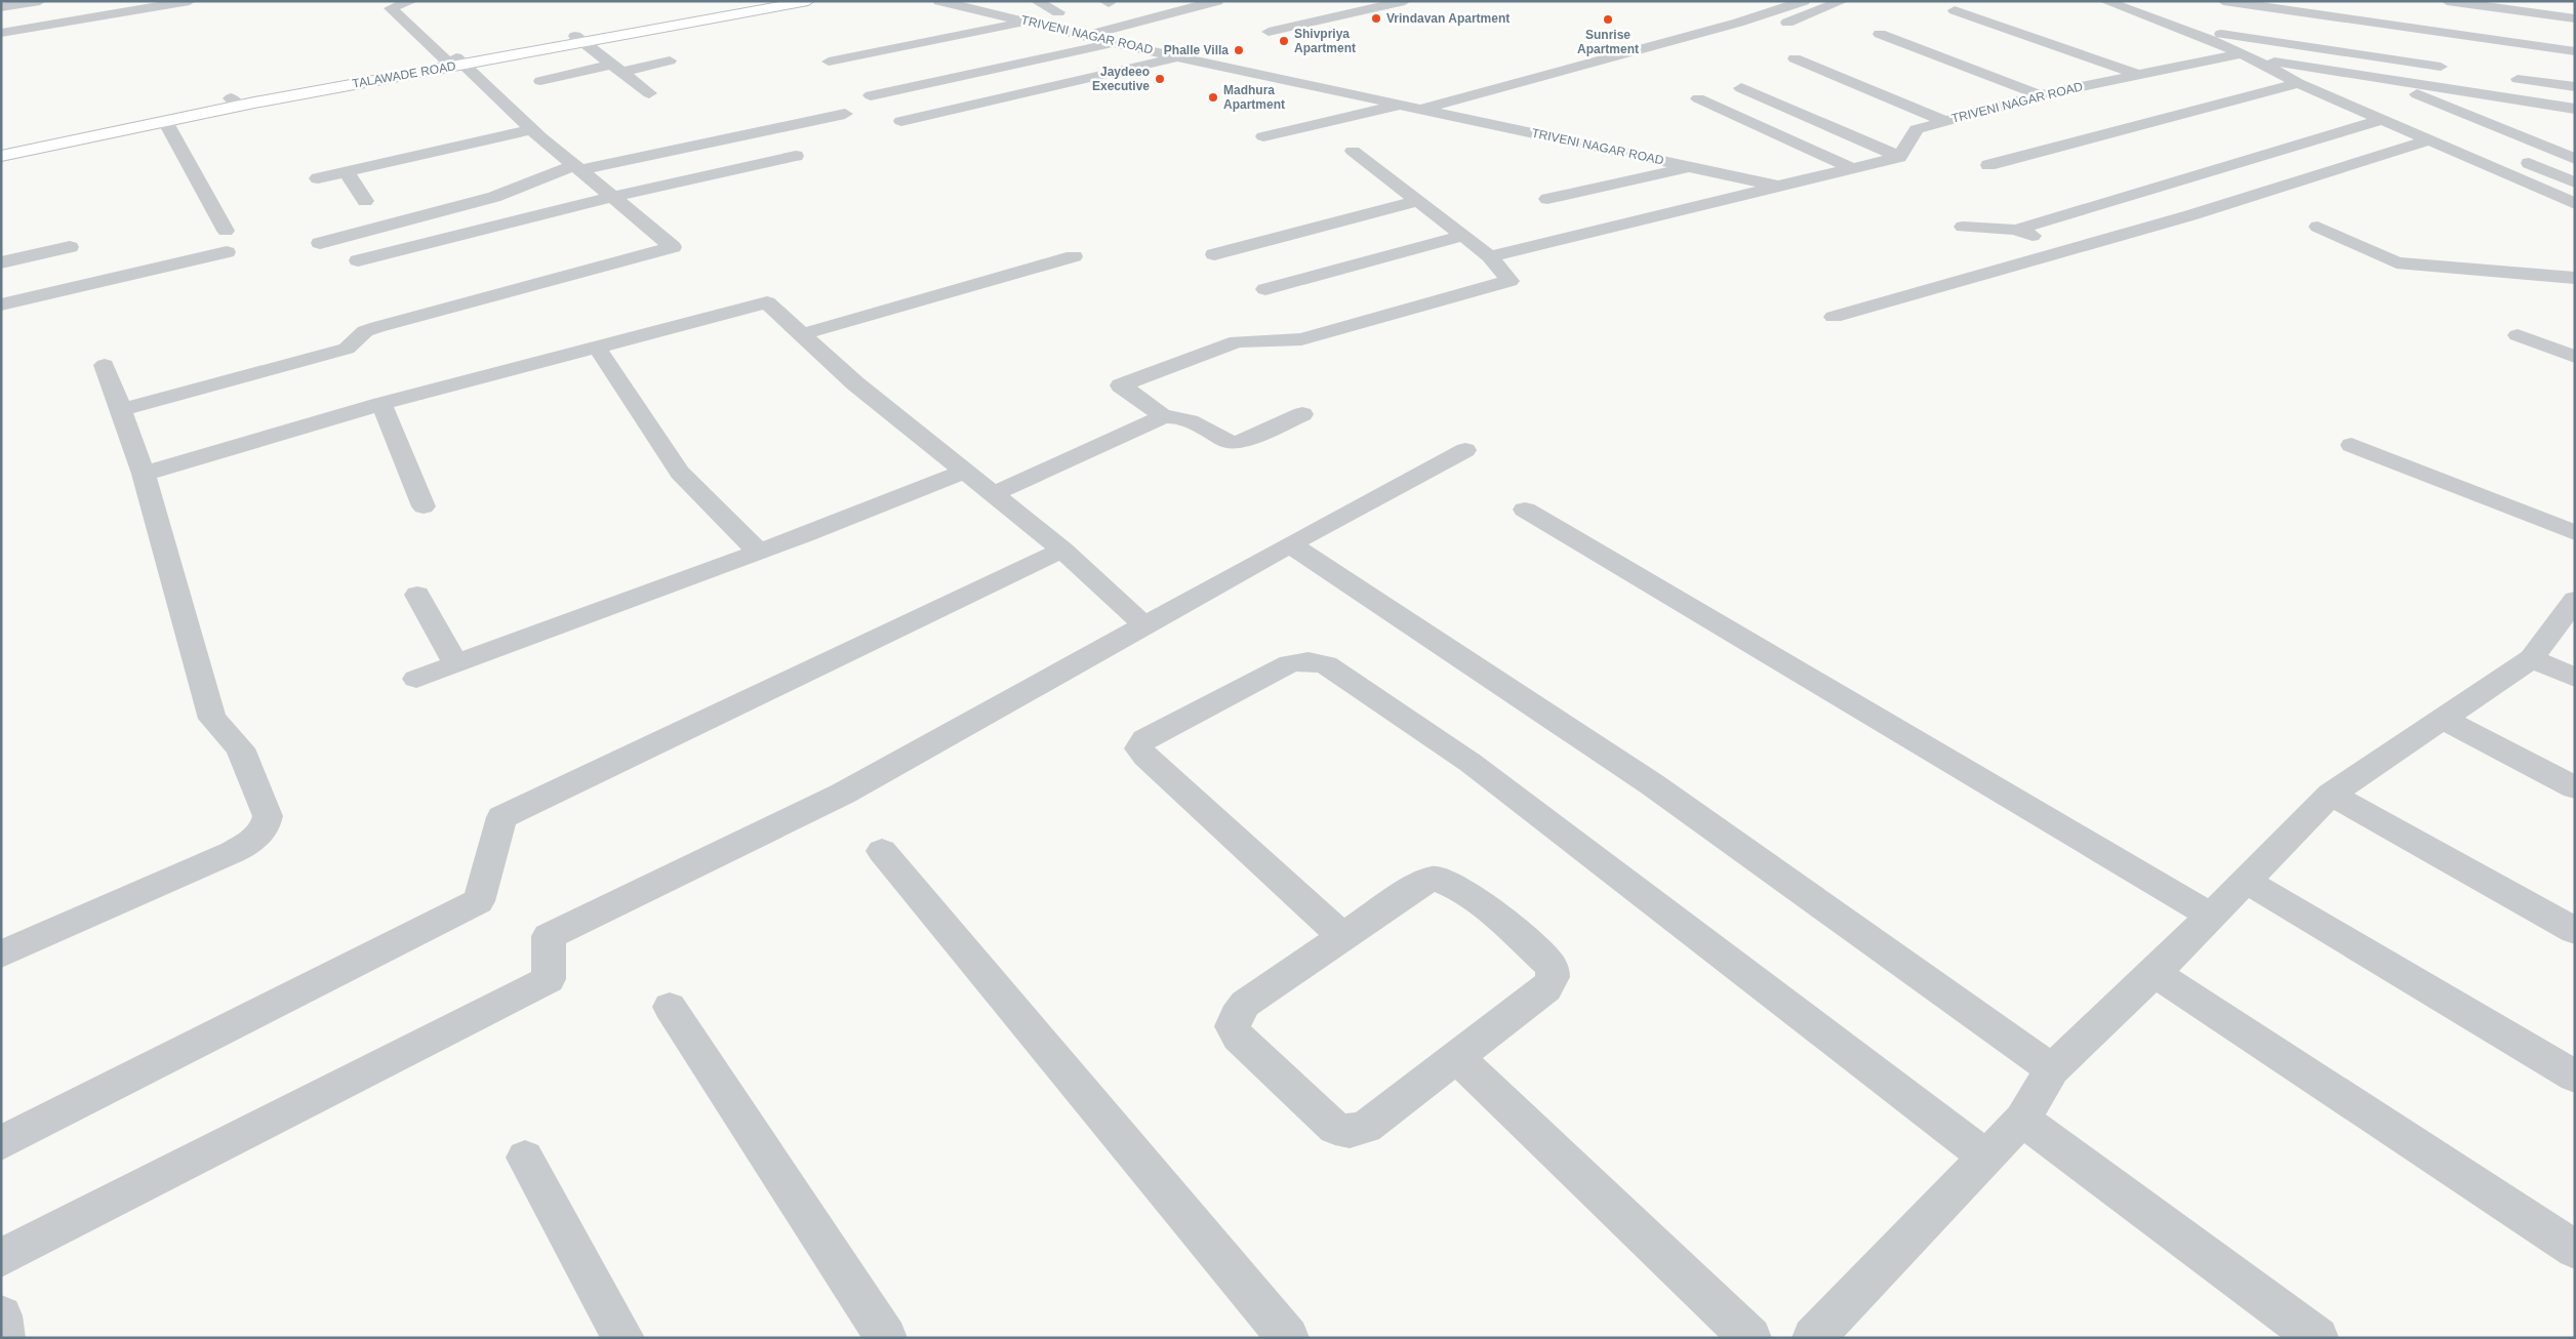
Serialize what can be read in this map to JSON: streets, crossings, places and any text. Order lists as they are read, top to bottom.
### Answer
{
  "streets": {
    "main road": ["TALAWADE ROAD"],
    "street": ["TRIVENI NAGAR ROAD"]
  },
  "places": [
    "Vrindavan Apartment",
    "Sunrise Apartment",
    "Shivpriya Apartment",
    "Phalle Villa",
    "Jaydeeo Executive",
    "Madhura Apartment"
  ]
}
